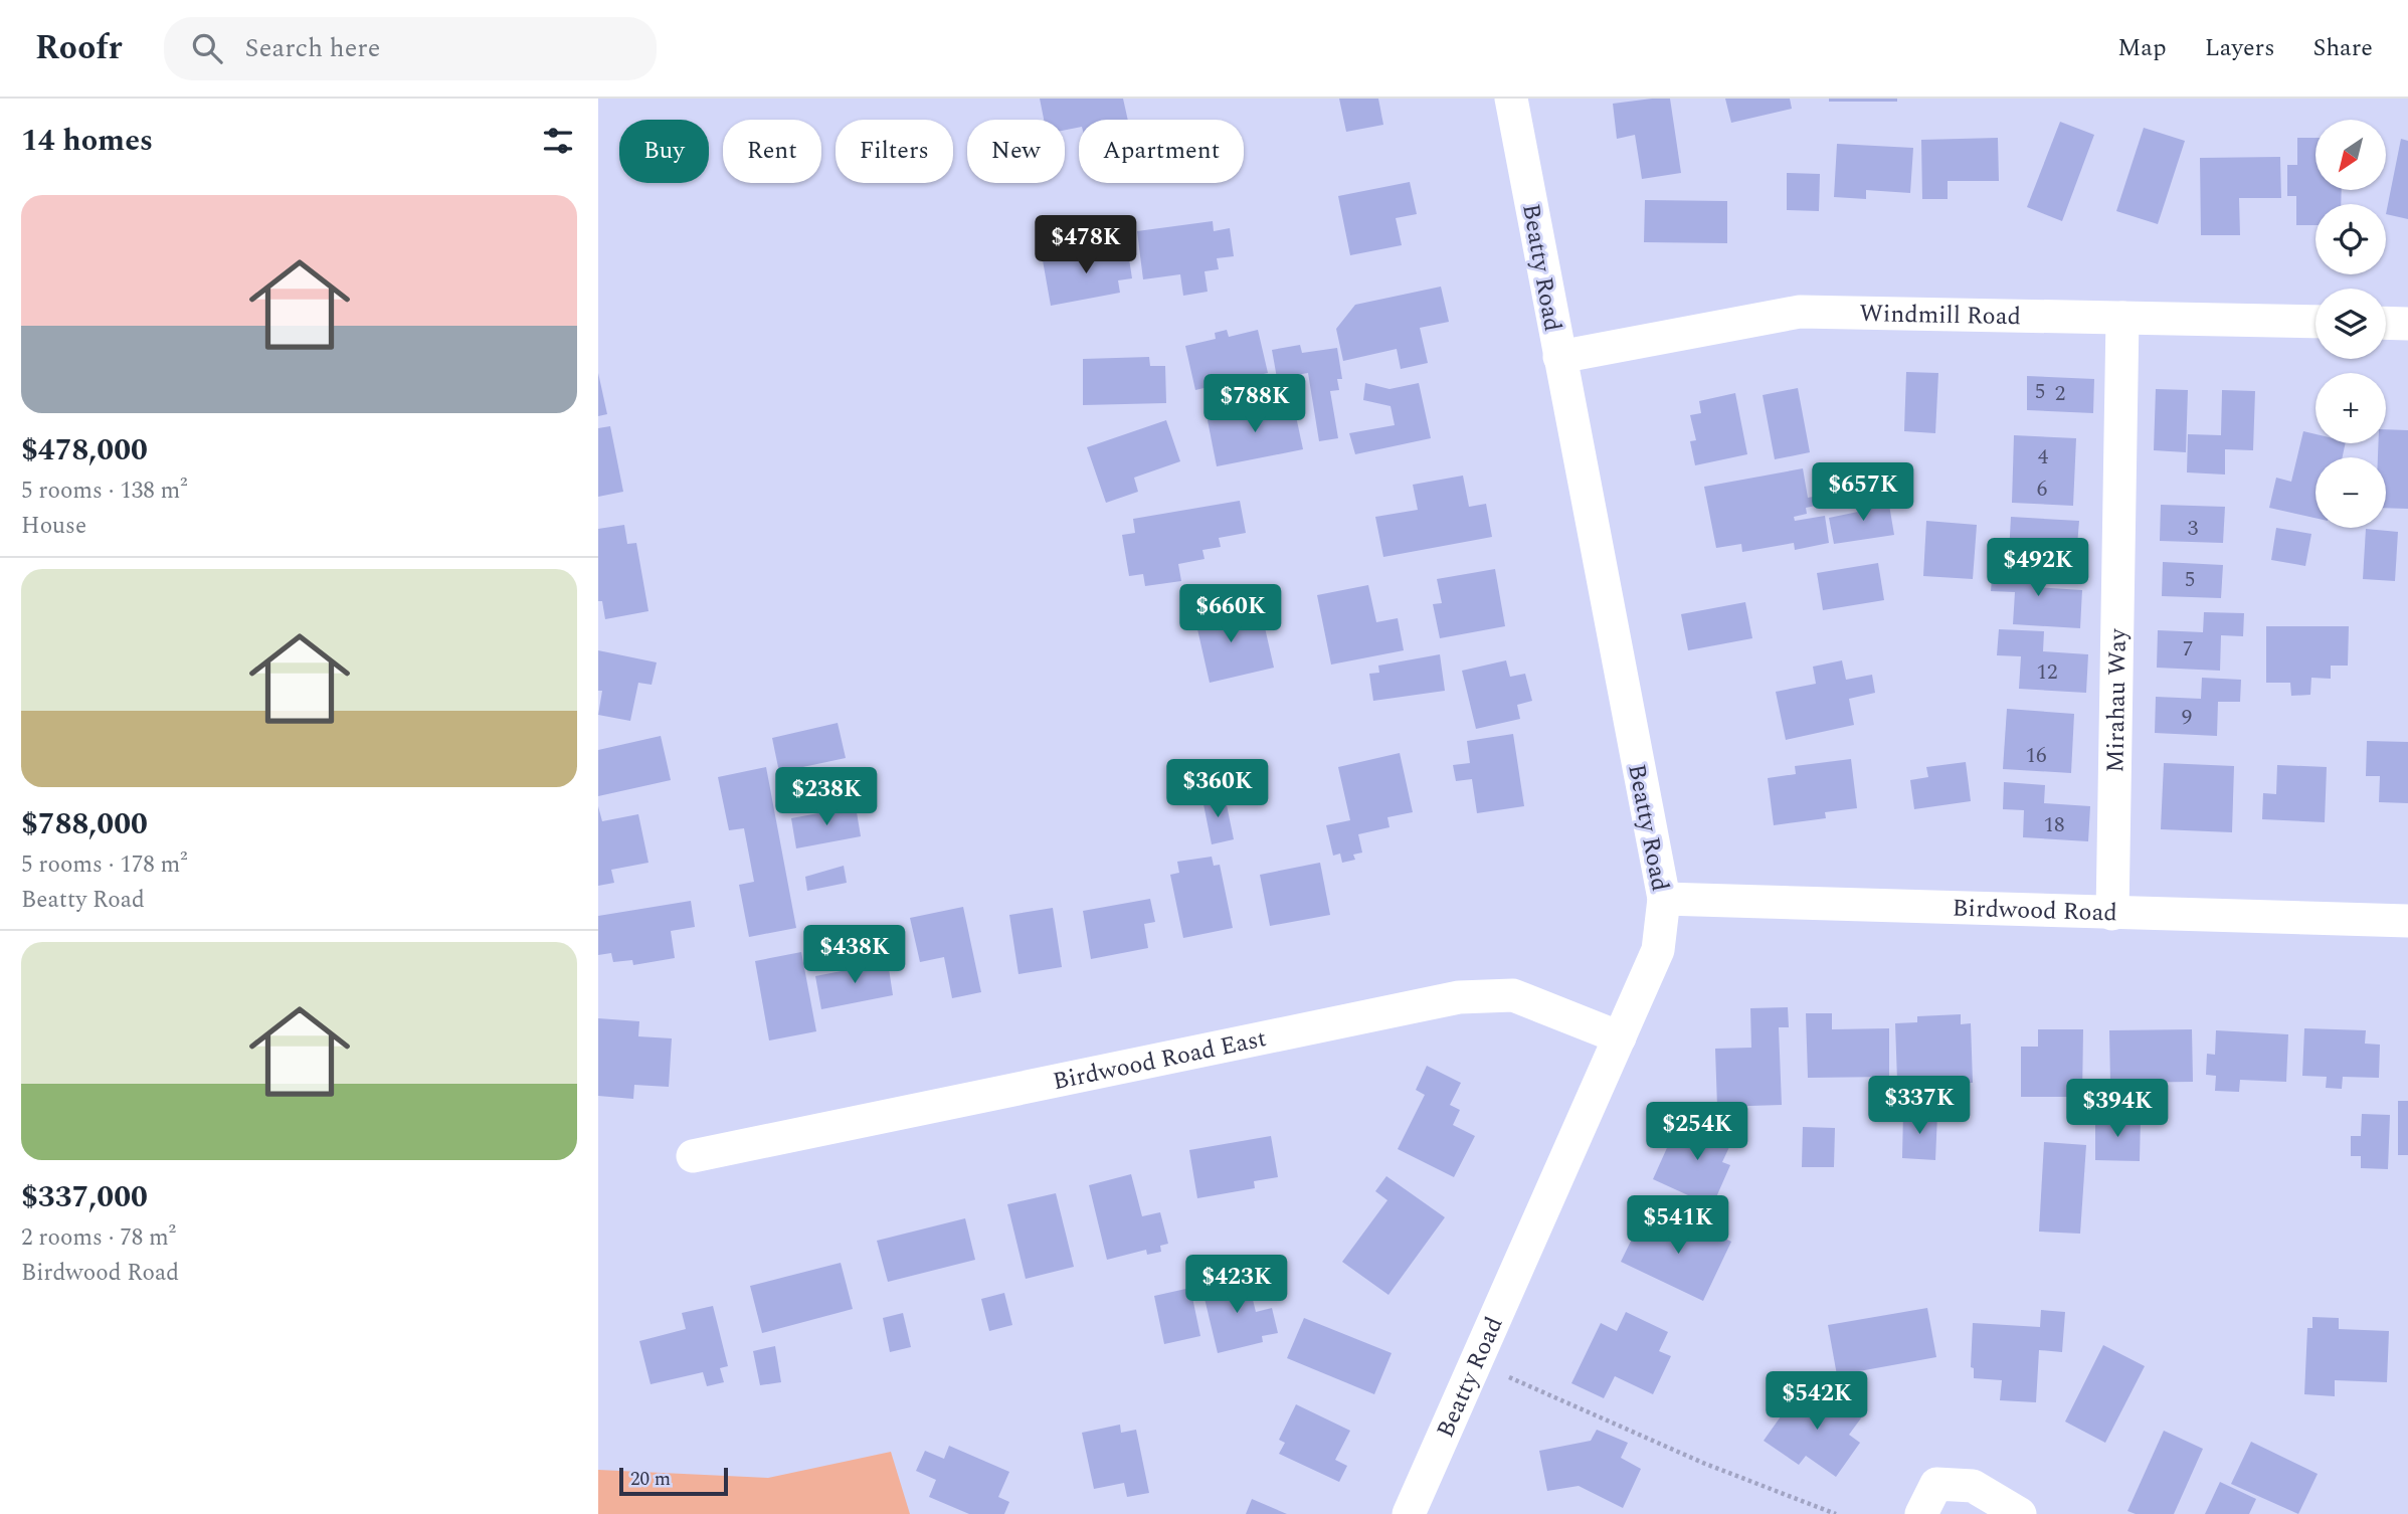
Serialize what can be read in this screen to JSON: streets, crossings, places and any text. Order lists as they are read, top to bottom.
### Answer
{
  "streets": {
    "street": [
      "Beatty Road",
      "Windmill Road",
      "Mirahau Way",
      "Birdwood Road",
      "Birdwood Road East"
    ]
  },
  "crossings": [
    ["Beatty Road", "Windmill Road"],
    ["Beatty Road", "Birdwood Road"],
    ["Beatty Road", "Birdwood Road East"],
    ["Windmill Road", "Mirahau Way"],
    ["Mirahau Way", "Birdwood Road"]
  ],
  "house_numbers": [
    "5",
    "2",
    "4",
    "6",
    "3",
    "5",
    "7",
    "12",
    "9",
    "16",
    "18"
  ],
  "scale_bar": "20 m",
  "north": "bottom left",
  "page": {
    "header": "Roofr",
    "search": "Search here",
    "nav": ["Map", "Layers", "Share"],
    "heading": "14 homes",
    "map_buttons": ["+", "−"],
    "chip": [
      "Buy",
      "Rent",
      "Filters",
      "New",
      "Apartment"
    ],
    "list": [
      {
        "name": "$478,000",
        "note": "5 rooms · 138 m² · House"
      },
      {
        "name": "$788,000",
        "note": "5 rooms · 178 m² · Beatty Road"
      },
      {
        "name": "$337,000",
        "note": "2 rooms · 78 m² · Birdwood Road"
      }
    ],
    "price": [
      "$478K",
      "$788K",
      "$657K",
      "$492K",
      "$660K",
      "$360K",
      "$238K",
      "$438K",
      "$337K",
      "$394K",
      "$254K",
      "$541K",
      "$423K",
      "$542K"
    ],
    "scale": "20 m"
  }
}
